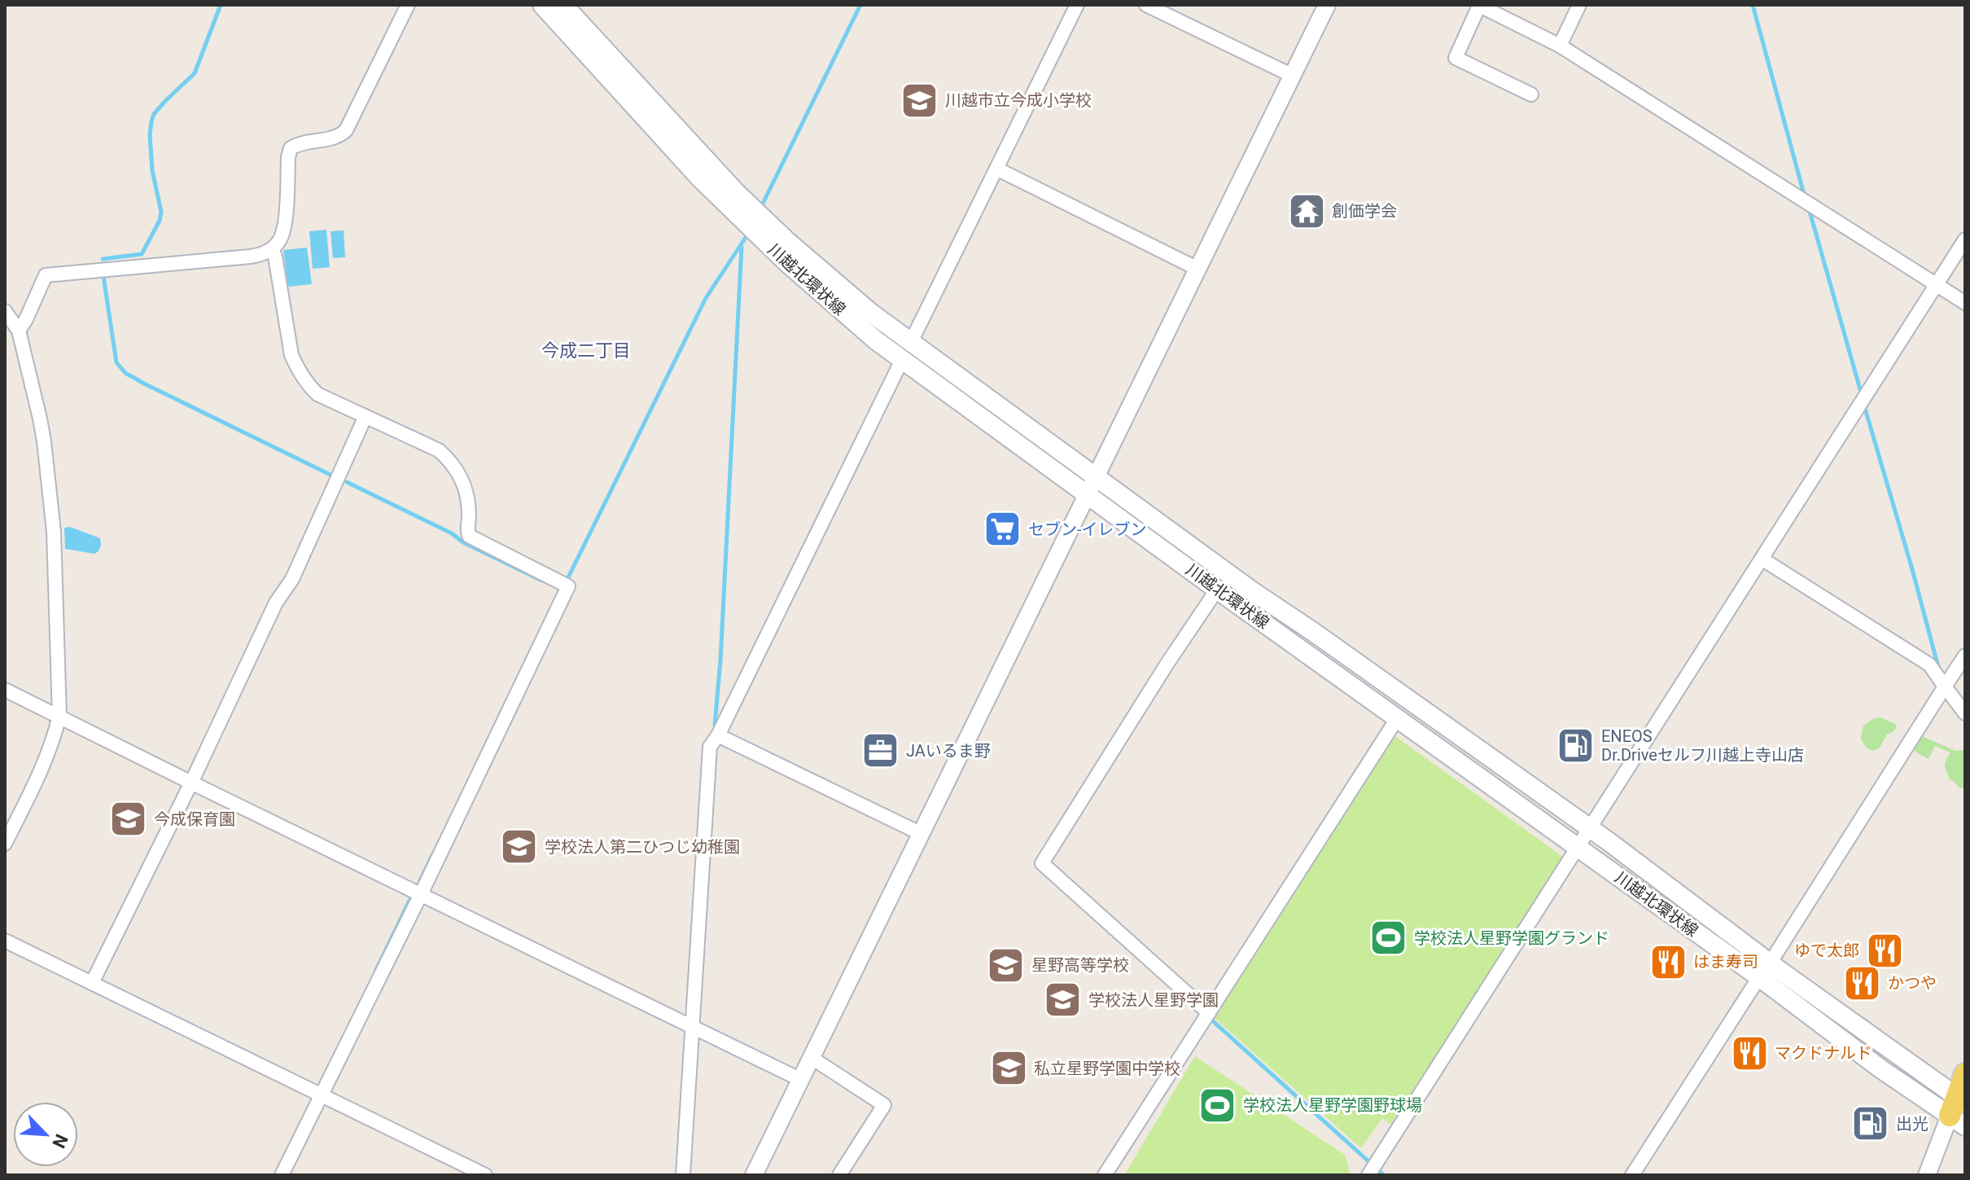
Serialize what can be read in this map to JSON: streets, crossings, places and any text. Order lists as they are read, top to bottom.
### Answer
{
  "streets": {
    "main road": ["川越北環状線"]
  },
  "districts": ["今成二丁目"],
  "places": {
    "school or university": [
      "川越市立今成小学校",
      "今成保育園",
      "学校法人第二ひつじ幼稚園",
      "星野高等学校",
      "学校法人星野学園",
      "私立星野学園中学校"
    ],
    "temple": ["創価学会"],
    "supermarket": ["セブン-イレブン"],
    "fuel station": ["ENEOS Dr.Driveセルフ川越上寺山店", "出光"],
    "office": ["JAいるま野"],
    "sports": ["学校法人星野学園グランド", "学校法人星野学園野球場"],
    "restaurant": [
      "ゆで太郎",
      "はま寿司",
      "かつや",
      "マクドナルド"
    ]
  },
  "north": "bottom right"
}
